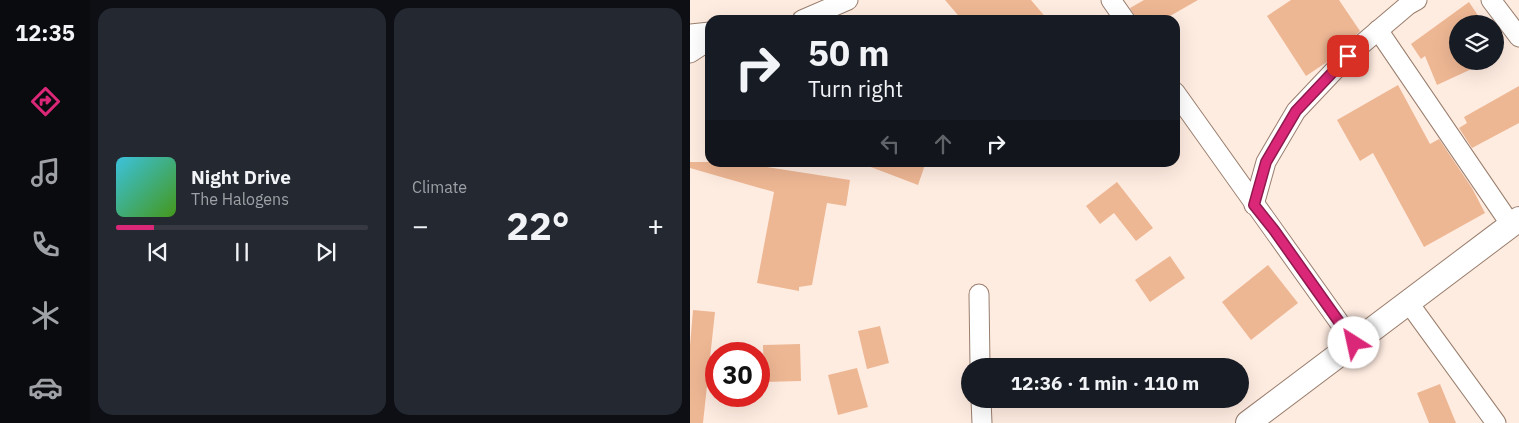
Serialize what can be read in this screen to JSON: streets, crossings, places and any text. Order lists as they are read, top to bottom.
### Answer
{
  "page": {
    "tabs": "12:35",
    "tile": "Climate",
    "turn": ["50 m", "Turn right"],
    "song": ["Night Drive", "The Halogens"],
    "heat": ["−", "22°", "+"],
    "limit": "30",
    "trip": "12:36 · 1 min · 110 m"
  }
}
